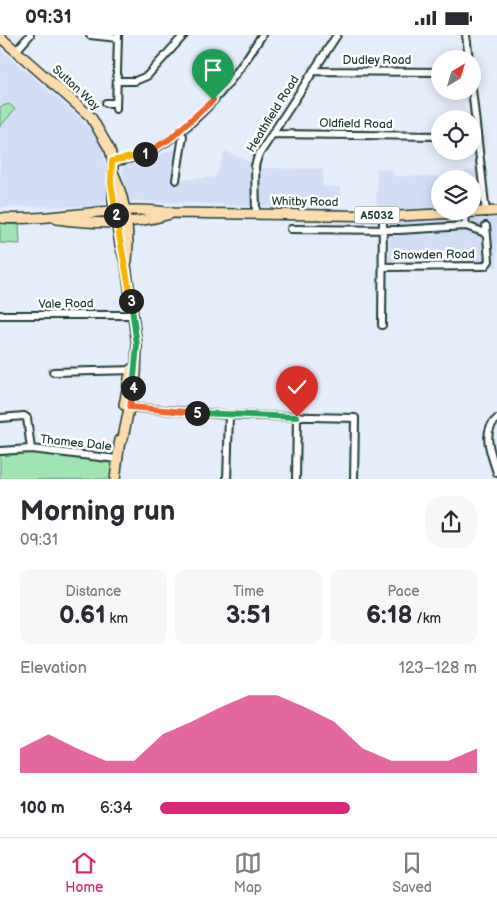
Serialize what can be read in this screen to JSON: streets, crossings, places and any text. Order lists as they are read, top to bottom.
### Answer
{
  "streets": {
    "main road": ["Sutton Way", "Whitby Road", "A5032"],
    "street": [
      "Dudley Road",
      "Heathfield Road",
      "Oldfield Road",
      "Snowden Road",
      "Vale Road",
      "Thames Dale"
    ]
  },
  "crossings": [
    ["Dudley Road", "Heathfield Road"],
    ["Sutton Way", "Whitby Road"],
    ["Heathfield Road", "Oldfield Road"],
    ["Heathfield Road", "Whitby Road"]
  ],
  "north": "top right",
  "page": {
    "status": "09:31",
    "pins": [
      "1",
      "2",
      "3",
      "4",
      "5"
    ],
    "heading": ["Morning run", "09:31"],
    "stats": [
      ["Distance", "0.61 km"],
      ["Time", "3:51"],
      ["Pace", "6:18 /km"]
    ],
    "chart": ["Elevation", "123–128 m"],
    "list": [
      {
        "name": "100 m",
        "note": "6:34"
      }
    ],
    "tabs": ["Home", "Map", "Saved"]
  }
}
